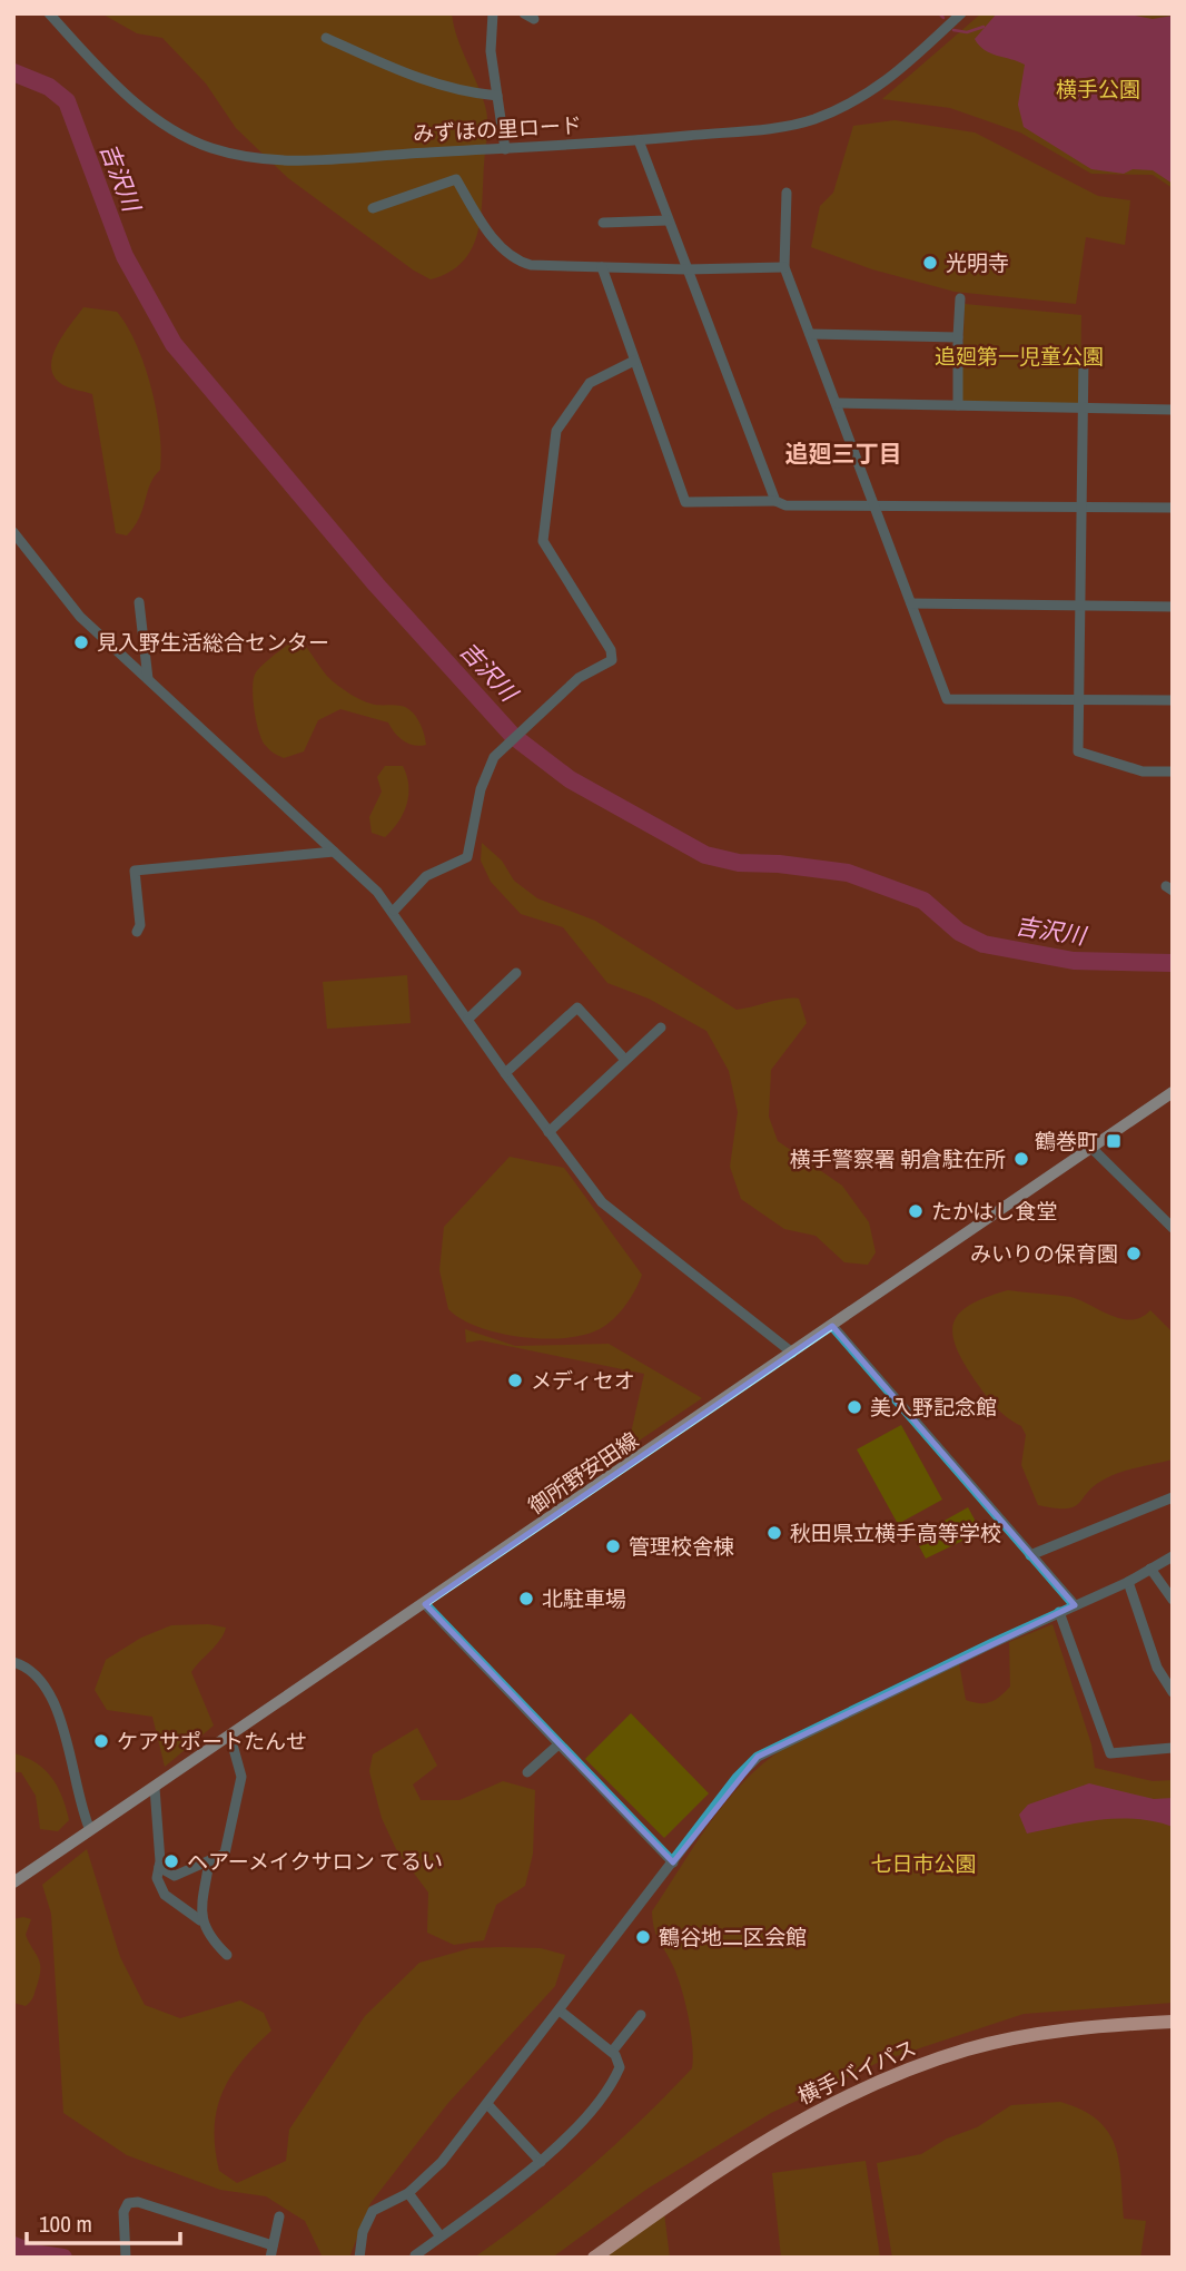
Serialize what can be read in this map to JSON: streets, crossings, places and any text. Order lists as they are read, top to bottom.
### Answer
{
  "streets": {
    "highway": ["横手バイパス"],
    "main road": ["御所野安田線"],
    "street": ["みずほの里ロード"]
  },
  "districts": ["追廻三丁目"],
  "water": ["吉沢川"],
  "parks": ["横手公園", "追廻第一児童公園", "七日市公園"],
  "places": {
    "other": [
      "光明寺",
      "見入野生活総合センター",
      "横手警察署 朝倉駐在所",
      "たかはし食堂",
      "みいりの保育園",
      "メディセオ",
      "美入野記念館",
      "秋田県立横手高等学校",
      "管理校舎棟",
      "北駐車場",
      "ケアサポートたんせ",
      "ヘアーメイクサロン てるい",
      "鶴谷地二区会館"
    ],
    "transit": ["鶴巻町"]
  },
  "scale_bar": "100 m"
}
